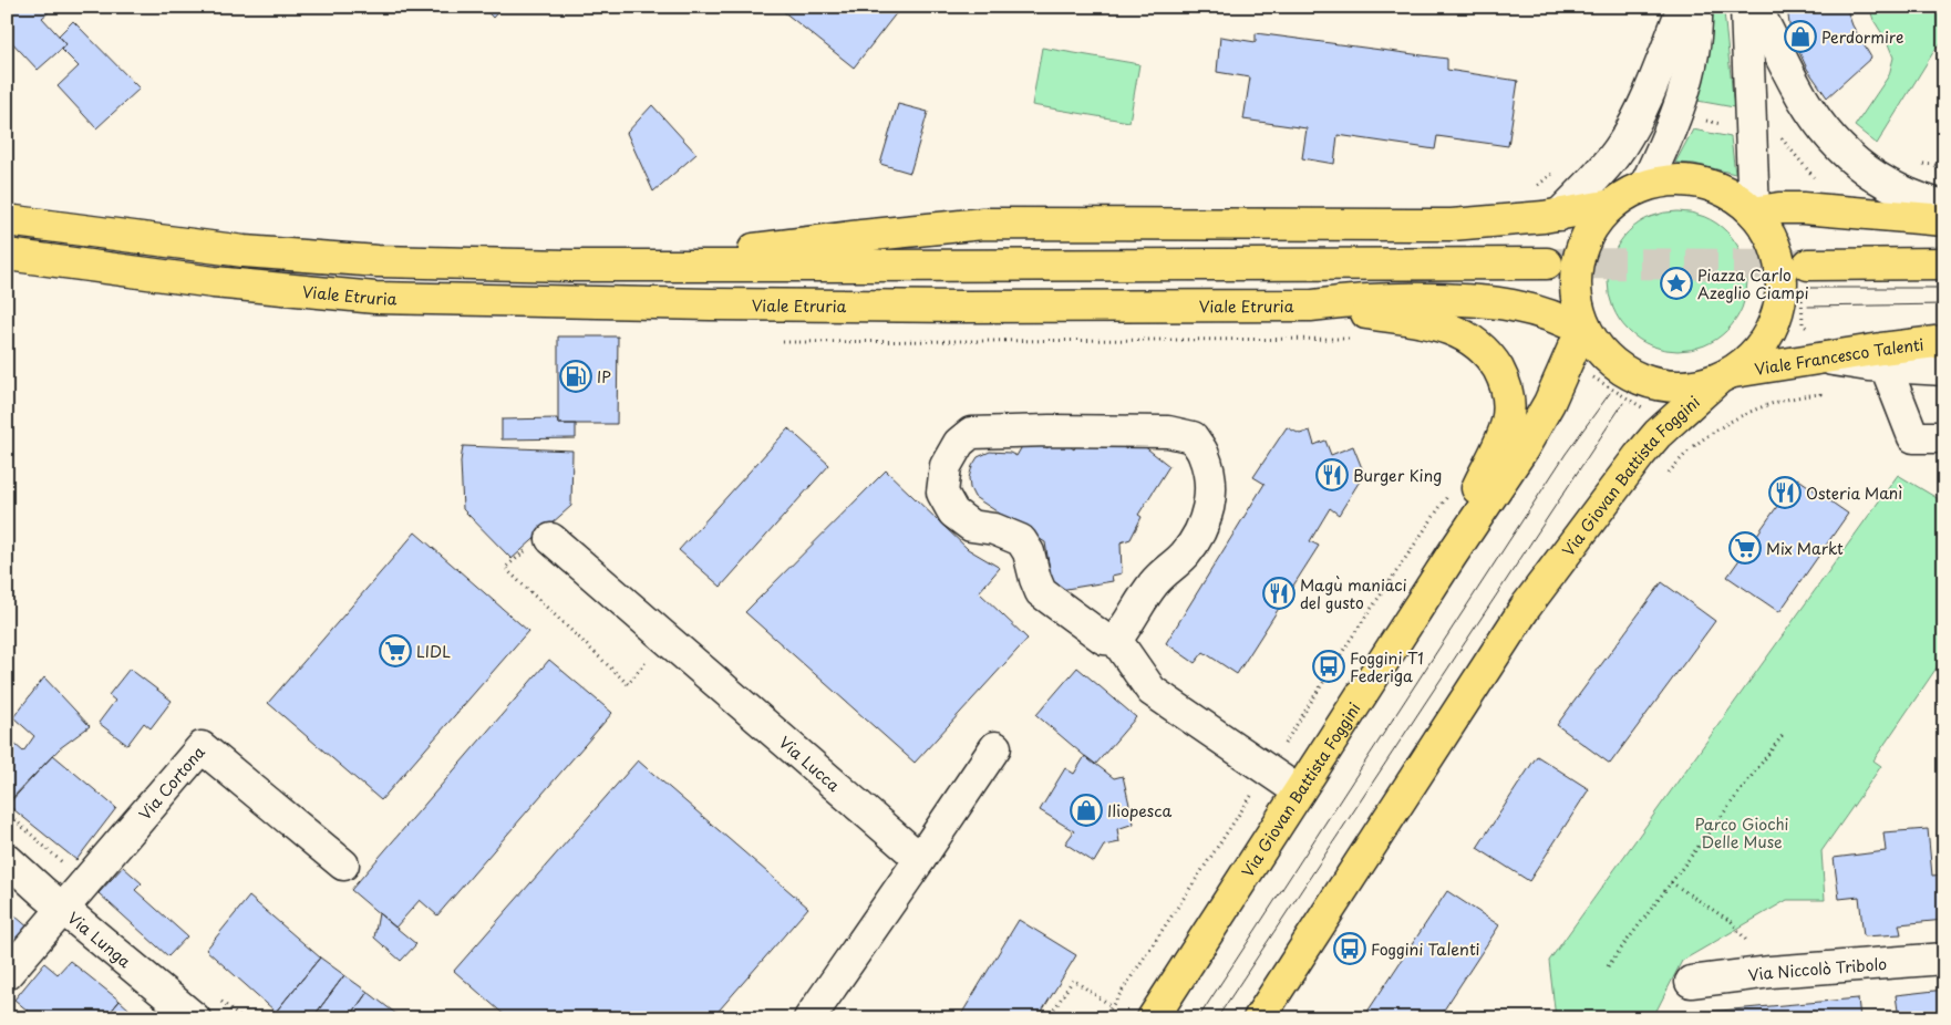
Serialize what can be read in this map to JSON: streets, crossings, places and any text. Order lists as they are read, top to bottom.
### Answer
{
  "streets": {
    "main road": ["Viale Etruria", "Viale Francesco Talenti", "Via Giovan Battista Foggini"],
    "street": [
      "Via Lucca",
      "Via Cortona",
      "Via Lunga",
      "Via Niccolò Tribolo"
    ]
  },
  "crossings": [
    ["Viale Etruria", "Via Giovan Battista Foggini"],
    ["Viale Francesco Talenti", "Via Giovan Battista Foggini"],
    ["Via Cortona", "Via Lunga"]
  ],
  "parks": ["Parco Giochi Delle Muse"],
  "places": {
    "shop": ["Perdormire", "Iliopesca"],
    "place": ["Piazza Carlo Azeglio Ciampi"],
    "fuel station": ["IP"],
    "restaurant": ["Burger King", "Osteria Manì", "Magù maniaci del gusto"],
    "supermarket": ["Mix Markt", "LIDL"],
    "bus stop": ["Foggini T1 Federiga", "Foggini Talenti"]
  }
}
